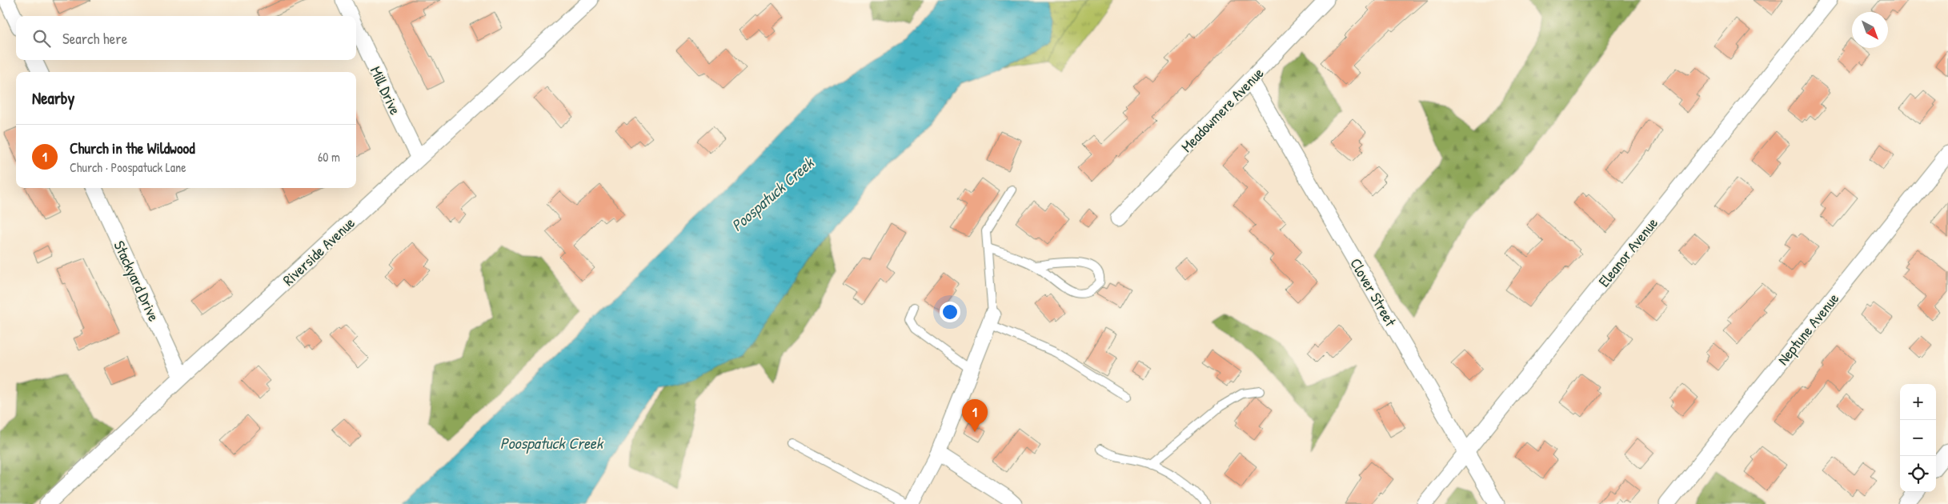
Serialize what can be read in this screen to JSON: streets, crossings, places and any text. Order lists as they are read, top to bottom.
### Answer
{
  "streets": {
    "street": [
      "Mill Drive",
      "Meadowmere Avenue",
      "Riverside Avenue",
      "Eleanor Avenue",
      "Stackyard Drive",
      "Clover Street",
      "Neptune Avenue"
    ]
  },
  "crossings": [
    ["Mill Drive", "Riverside Avenue"],
    ["Meadowmere Avenue", "Clover Street"],
    ["Riverside Avenue", "Stackyard Drive"],
    ["Eleanor Avenue", "Clover Street"]
  ],
  "water": ["Poospatuck Creek"],
  "north": "bottom right",
  "page": {
    "search": "Search here",
    "heading": "Nearby",
    "list": [
      {
        "mark": "1",
        "name": "Church in the Wildwood",
        "note": "Church · Poospatuck Lane",
        "value": "60 m"
      }
    ],
    "map_buttons": ["+", "−"],
    "pins": "1"
  }
}
